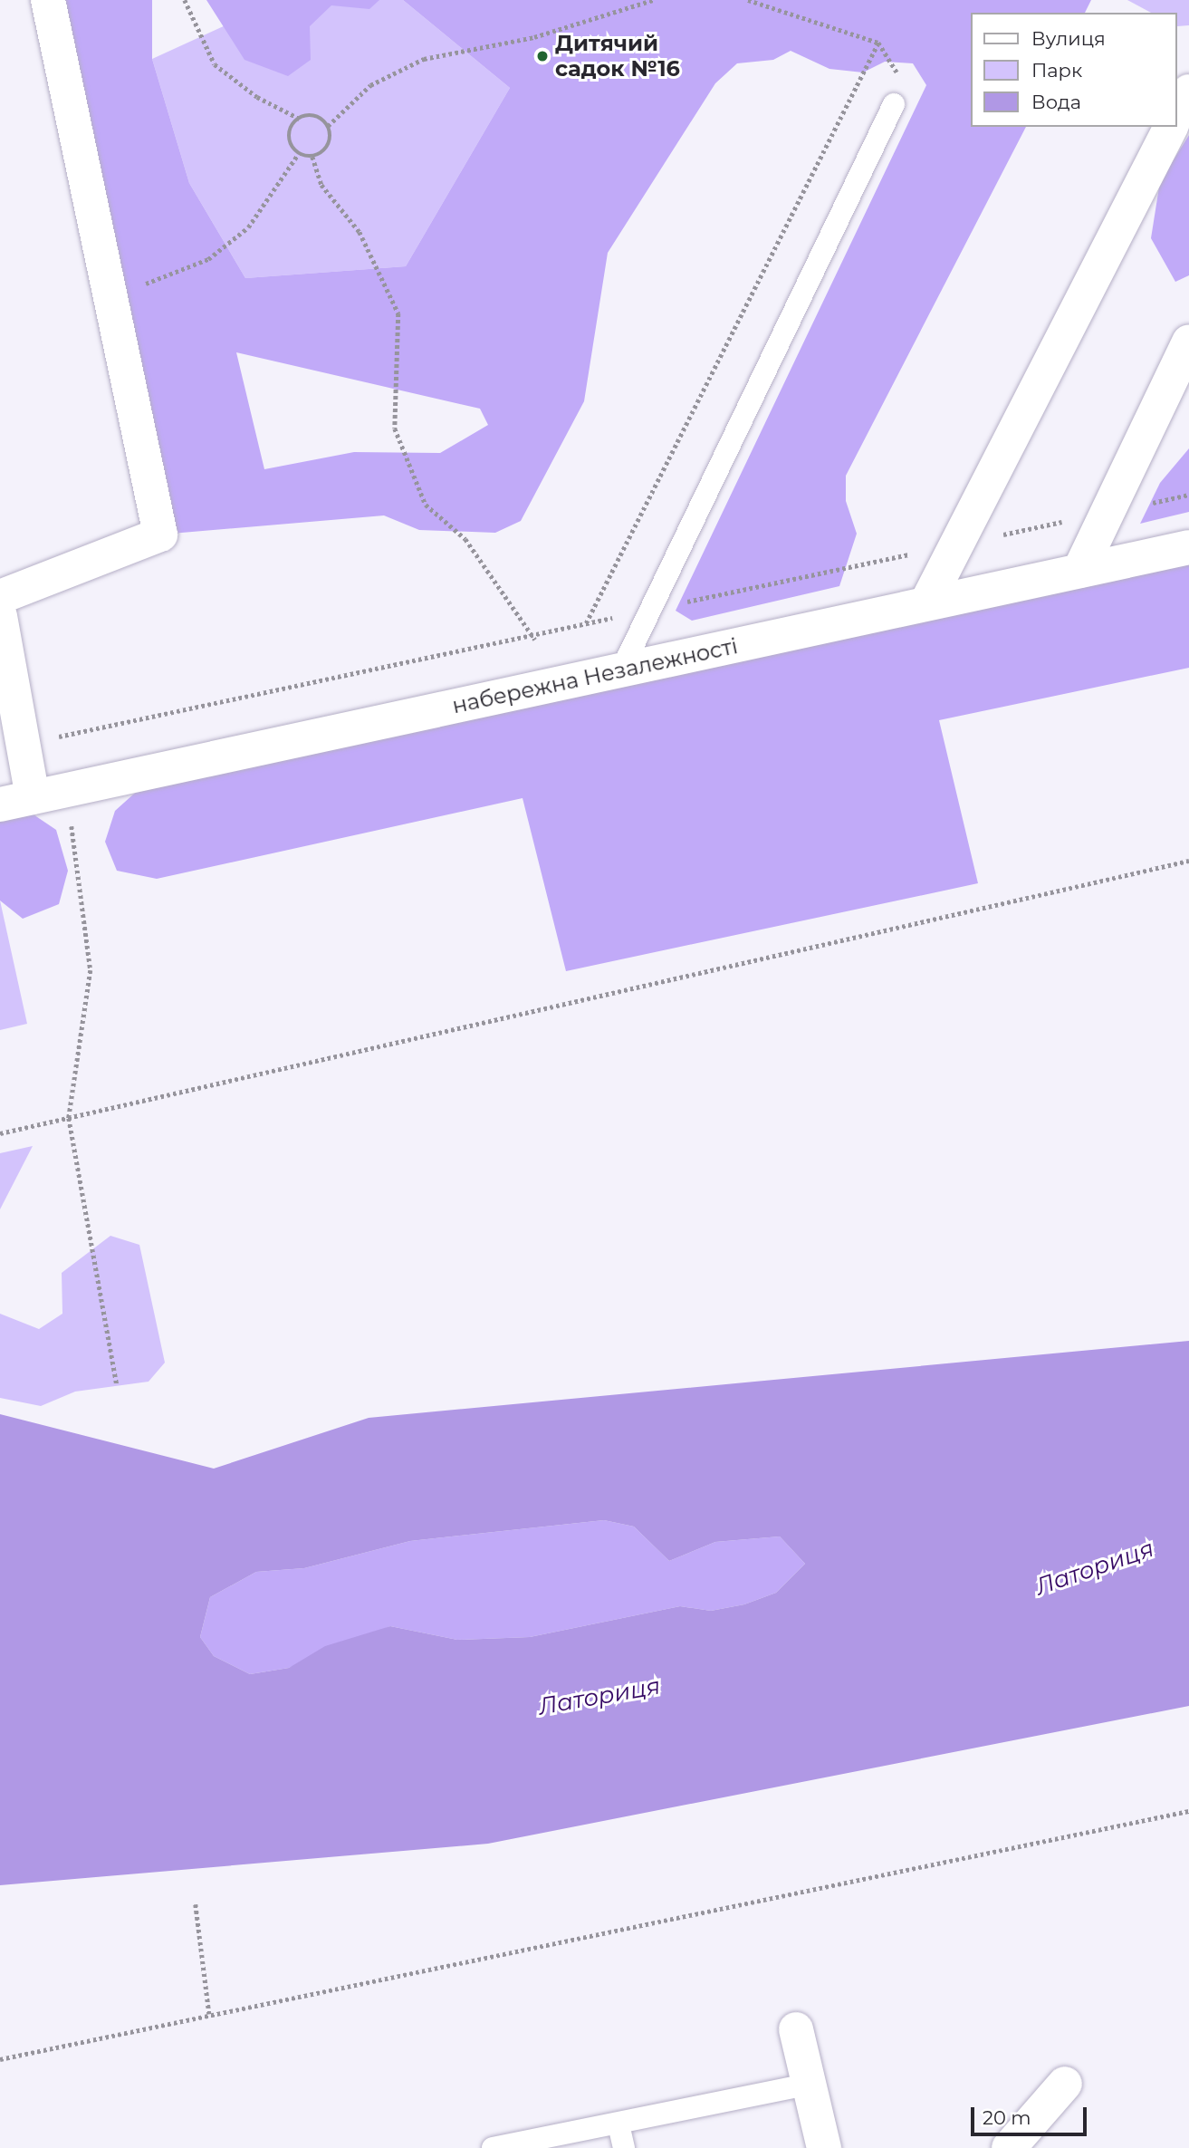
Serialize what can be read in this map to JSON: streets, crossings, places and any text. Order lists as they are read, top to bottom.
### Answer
{
  "streets": {
    "street": ["набережна Незалежності"]
  },
  "water": ["Латориця"],
  "places": ["Дитячий садок №16"],
  "legend": ["Вулиця", "Парк", "Вода"],
  "scale_bar": "20 m"
}
